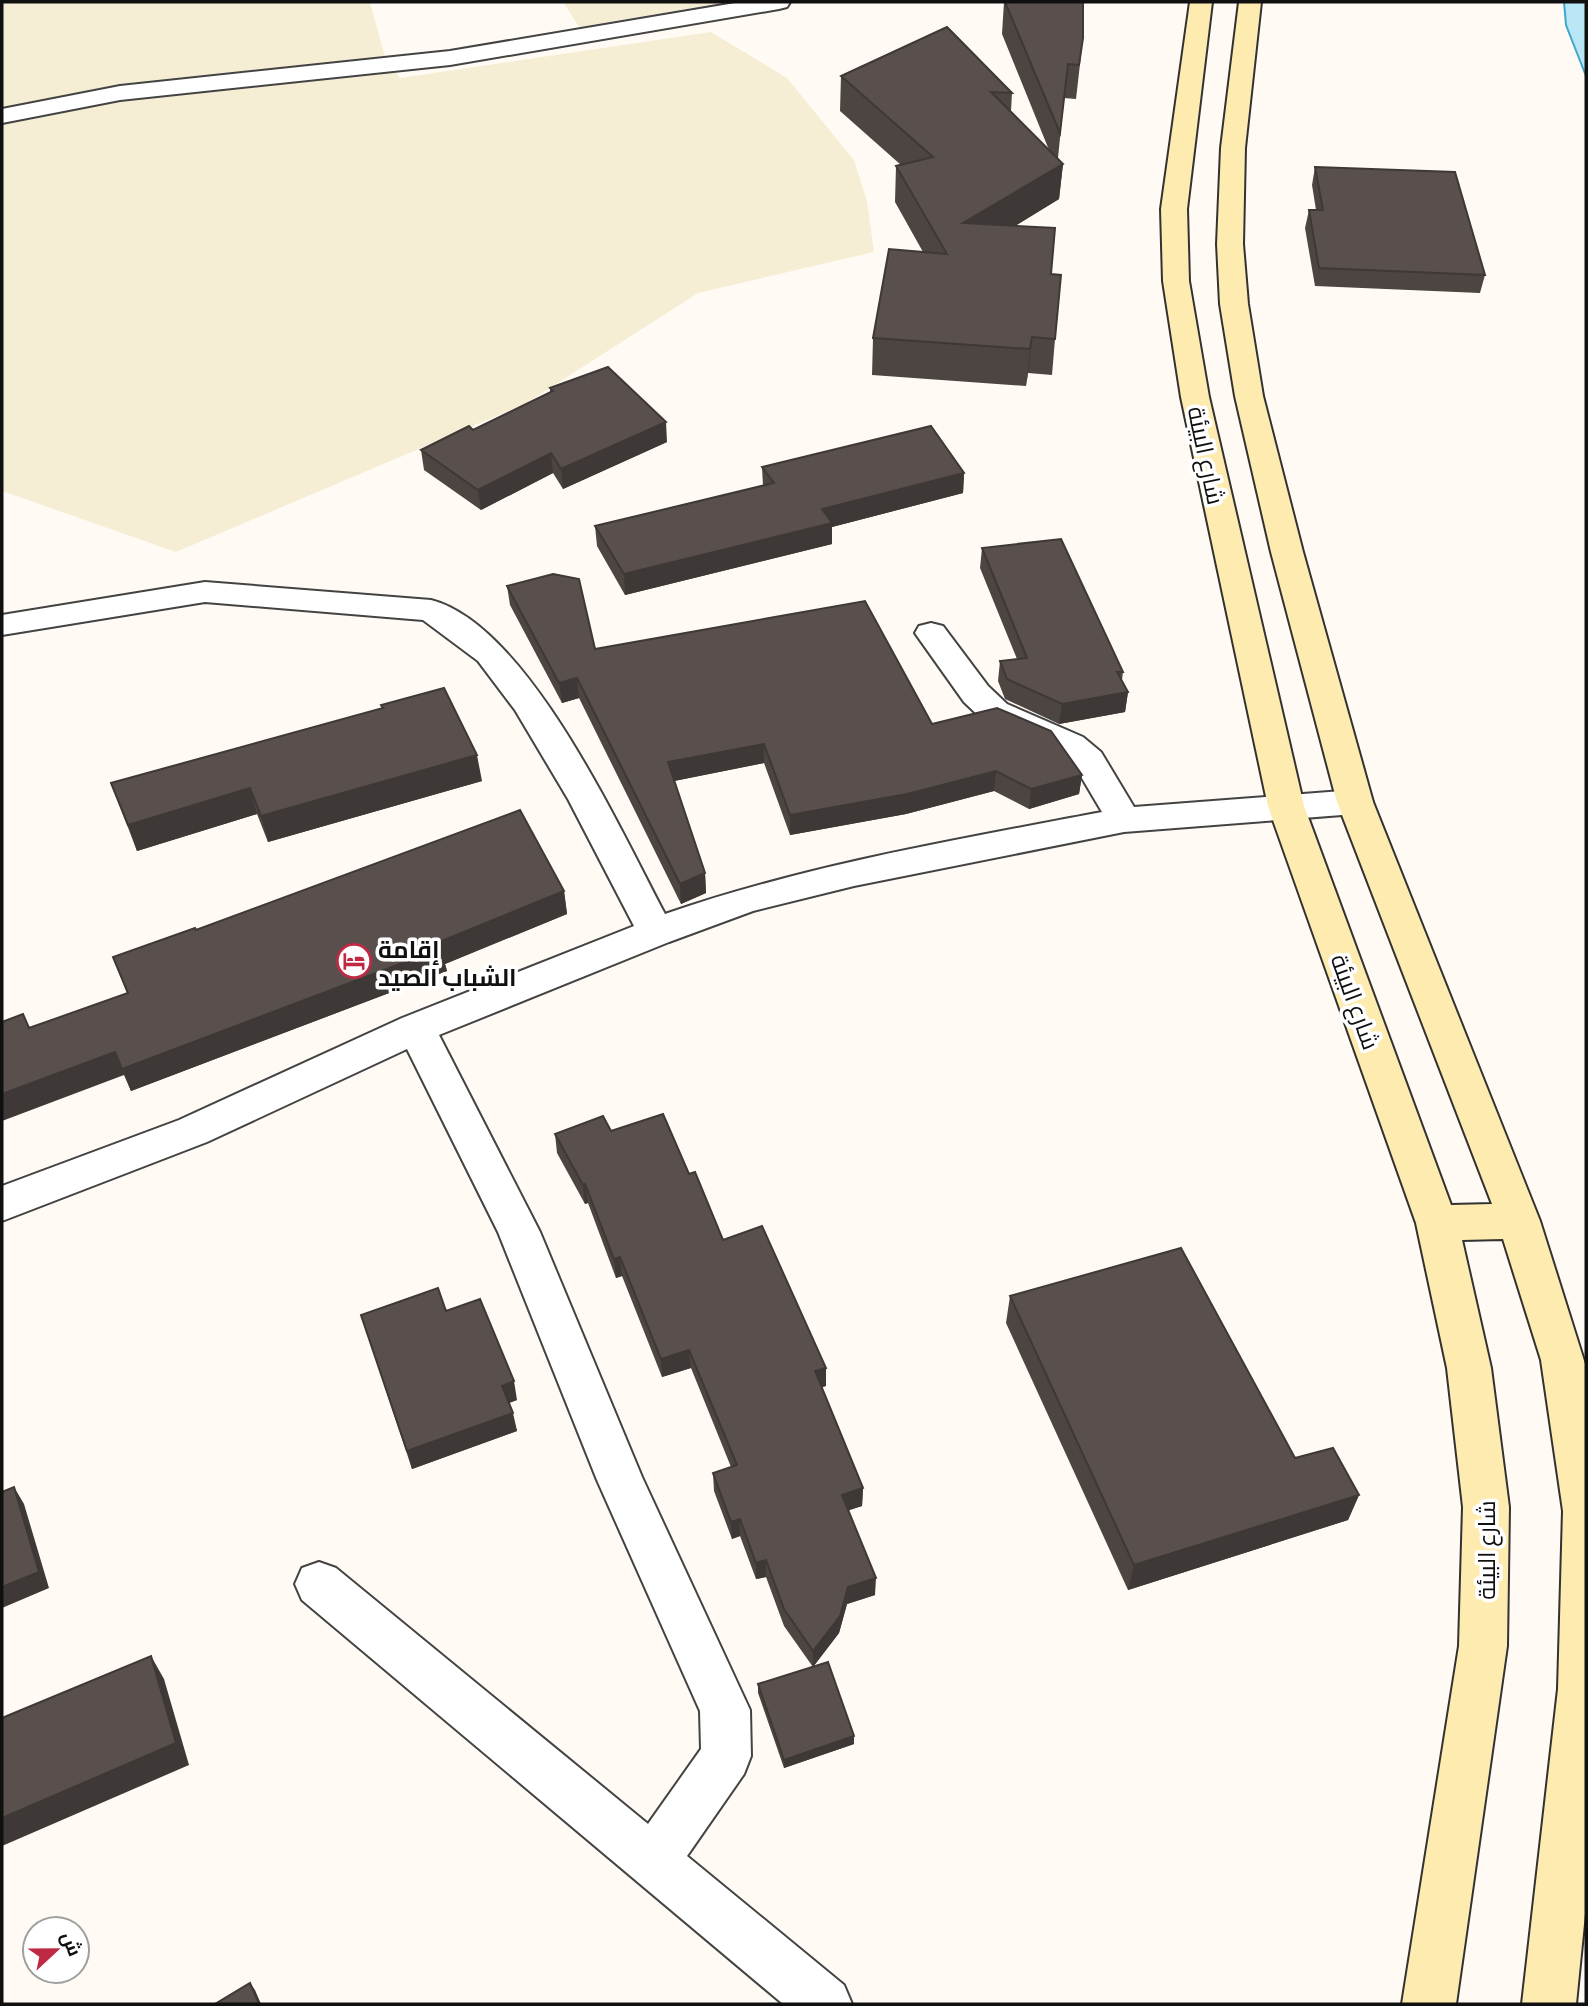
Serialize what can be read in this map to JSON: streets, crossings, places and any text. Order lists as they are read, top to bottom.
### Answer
{
  "streets": {
    "main road": ["شارع البيئة"]
  },
  "places": {
    "hotel": ["إقامة الشباب الصيد"]
  },
  "north": "right"
}
